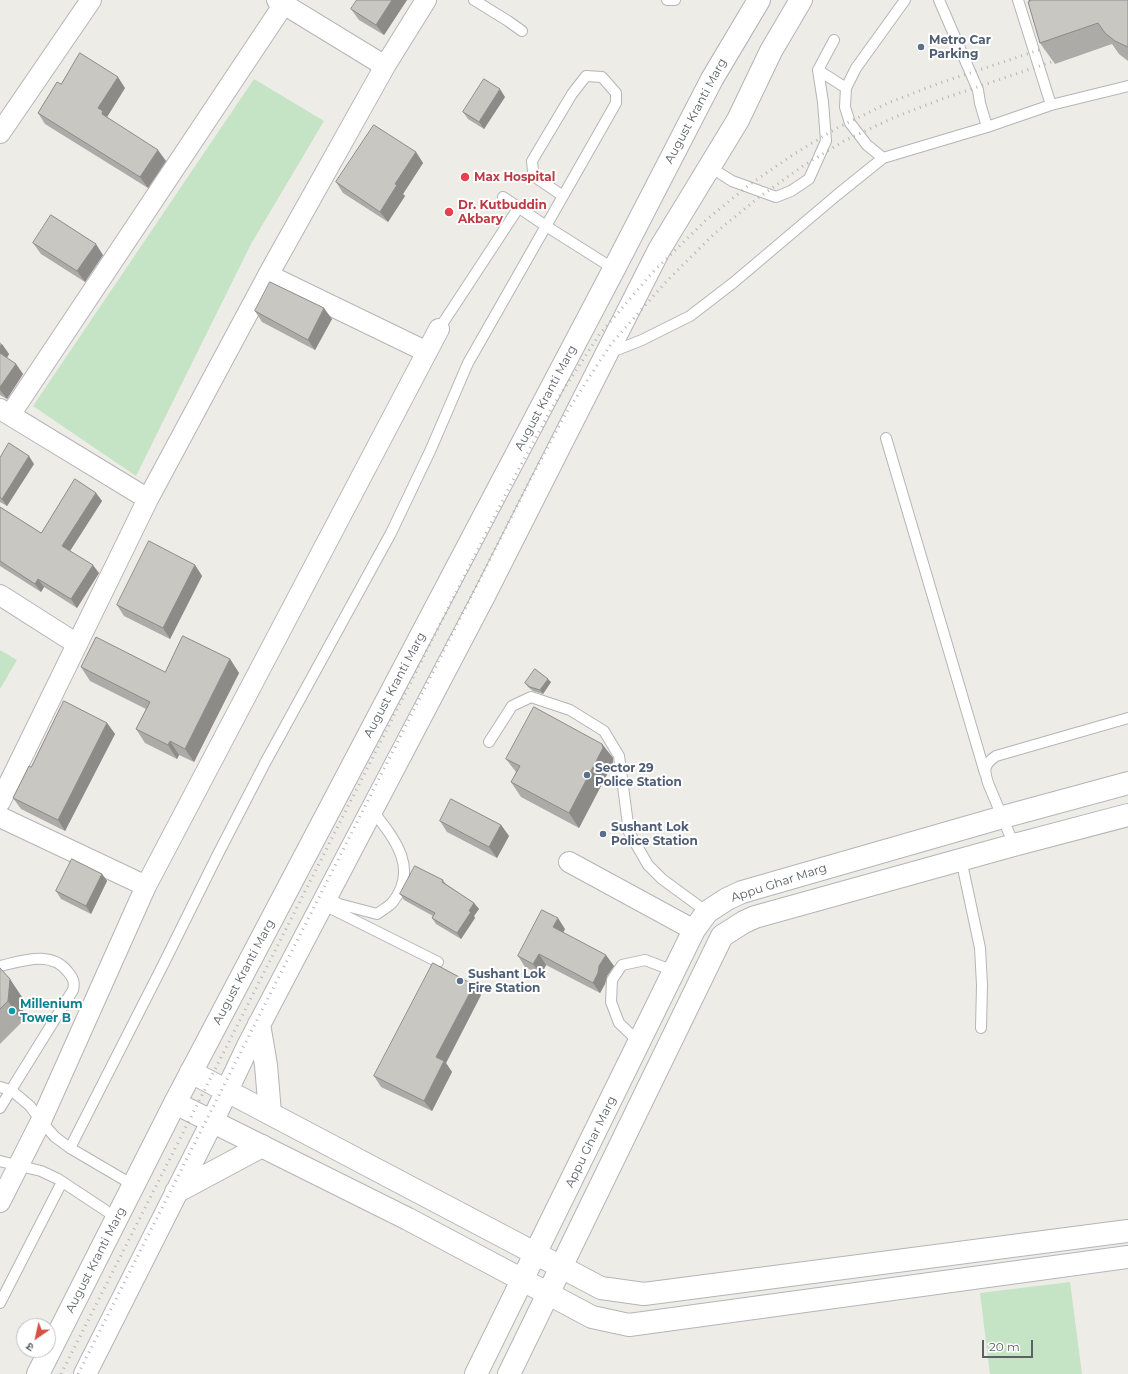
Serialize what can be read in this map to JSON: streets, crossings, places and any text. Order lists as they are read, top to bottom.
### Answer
{
  "streets": {
    "street": ["August Kranti Marg", "Appu Ghar Marg"]
  },
  "places": [
    "Metro Car Parking",
    "Max Hospital",
    "Dr. Kutbuddin Akbary",
    "Sector 29 Police Station",
    "Sushant Lok Police Station",
    "Sushant Lok Fire Station",
    "Millenium Tower B"
  ],
  "scale_bar": "20 m",
  "north": "bottom left"
}
